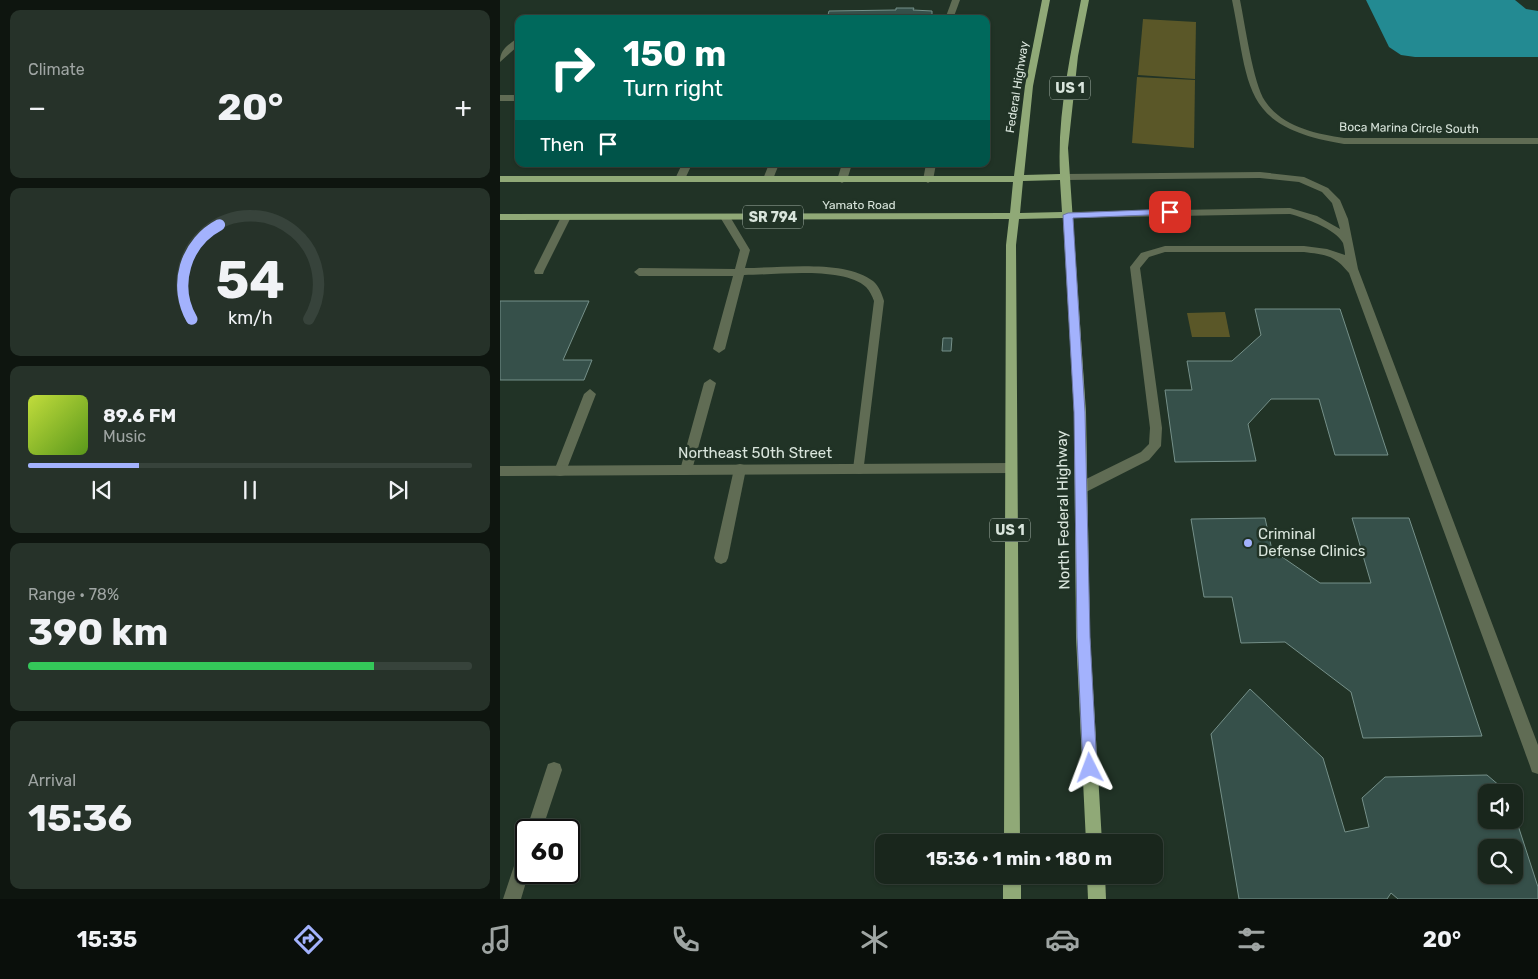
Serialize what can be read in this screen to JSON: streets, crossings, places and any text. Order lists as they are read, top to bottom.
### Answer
{
  "streets": {
    "main road": [
      "Federal Highway",
      "US 1",
      "Yamato Road",
      "SR 794",
      "North Federal Highway"
    ],
    "street": ["Boca Marina Circle South", "Northeast 50th Street"]
  },
  "crossings": [
    ["Federal Highway", "US 1"],
    ["Federal Highway", "Yamato Road"],
    ["US 1", "Yamato Road"],
    ["US 1", "Northeast 50th Street"],
    ["US 1", "North Federal Highway"],
    ["Yamato Road", "North Federal Highway"]
  ],
  "places": ["Criminal Defense Clinics"],
  "page": {
    "tile": [
      "Climate",
      ["Range · 78%", "390 km"],
      ["Arrival", "15:36"]
    ],
    "turn": ["150 m", "Turn right"],
    "heat": ["−", "20°", "+"],
    "then": "Then",
    "song": ["89.6 FM", "Music"],
    "limit": "60",
    "trip": "15:36 · 1 min · 180 m",
    "tabs": ["15:35", "20°"],
    "gauge": ["54", "km/h"]
  }
}
